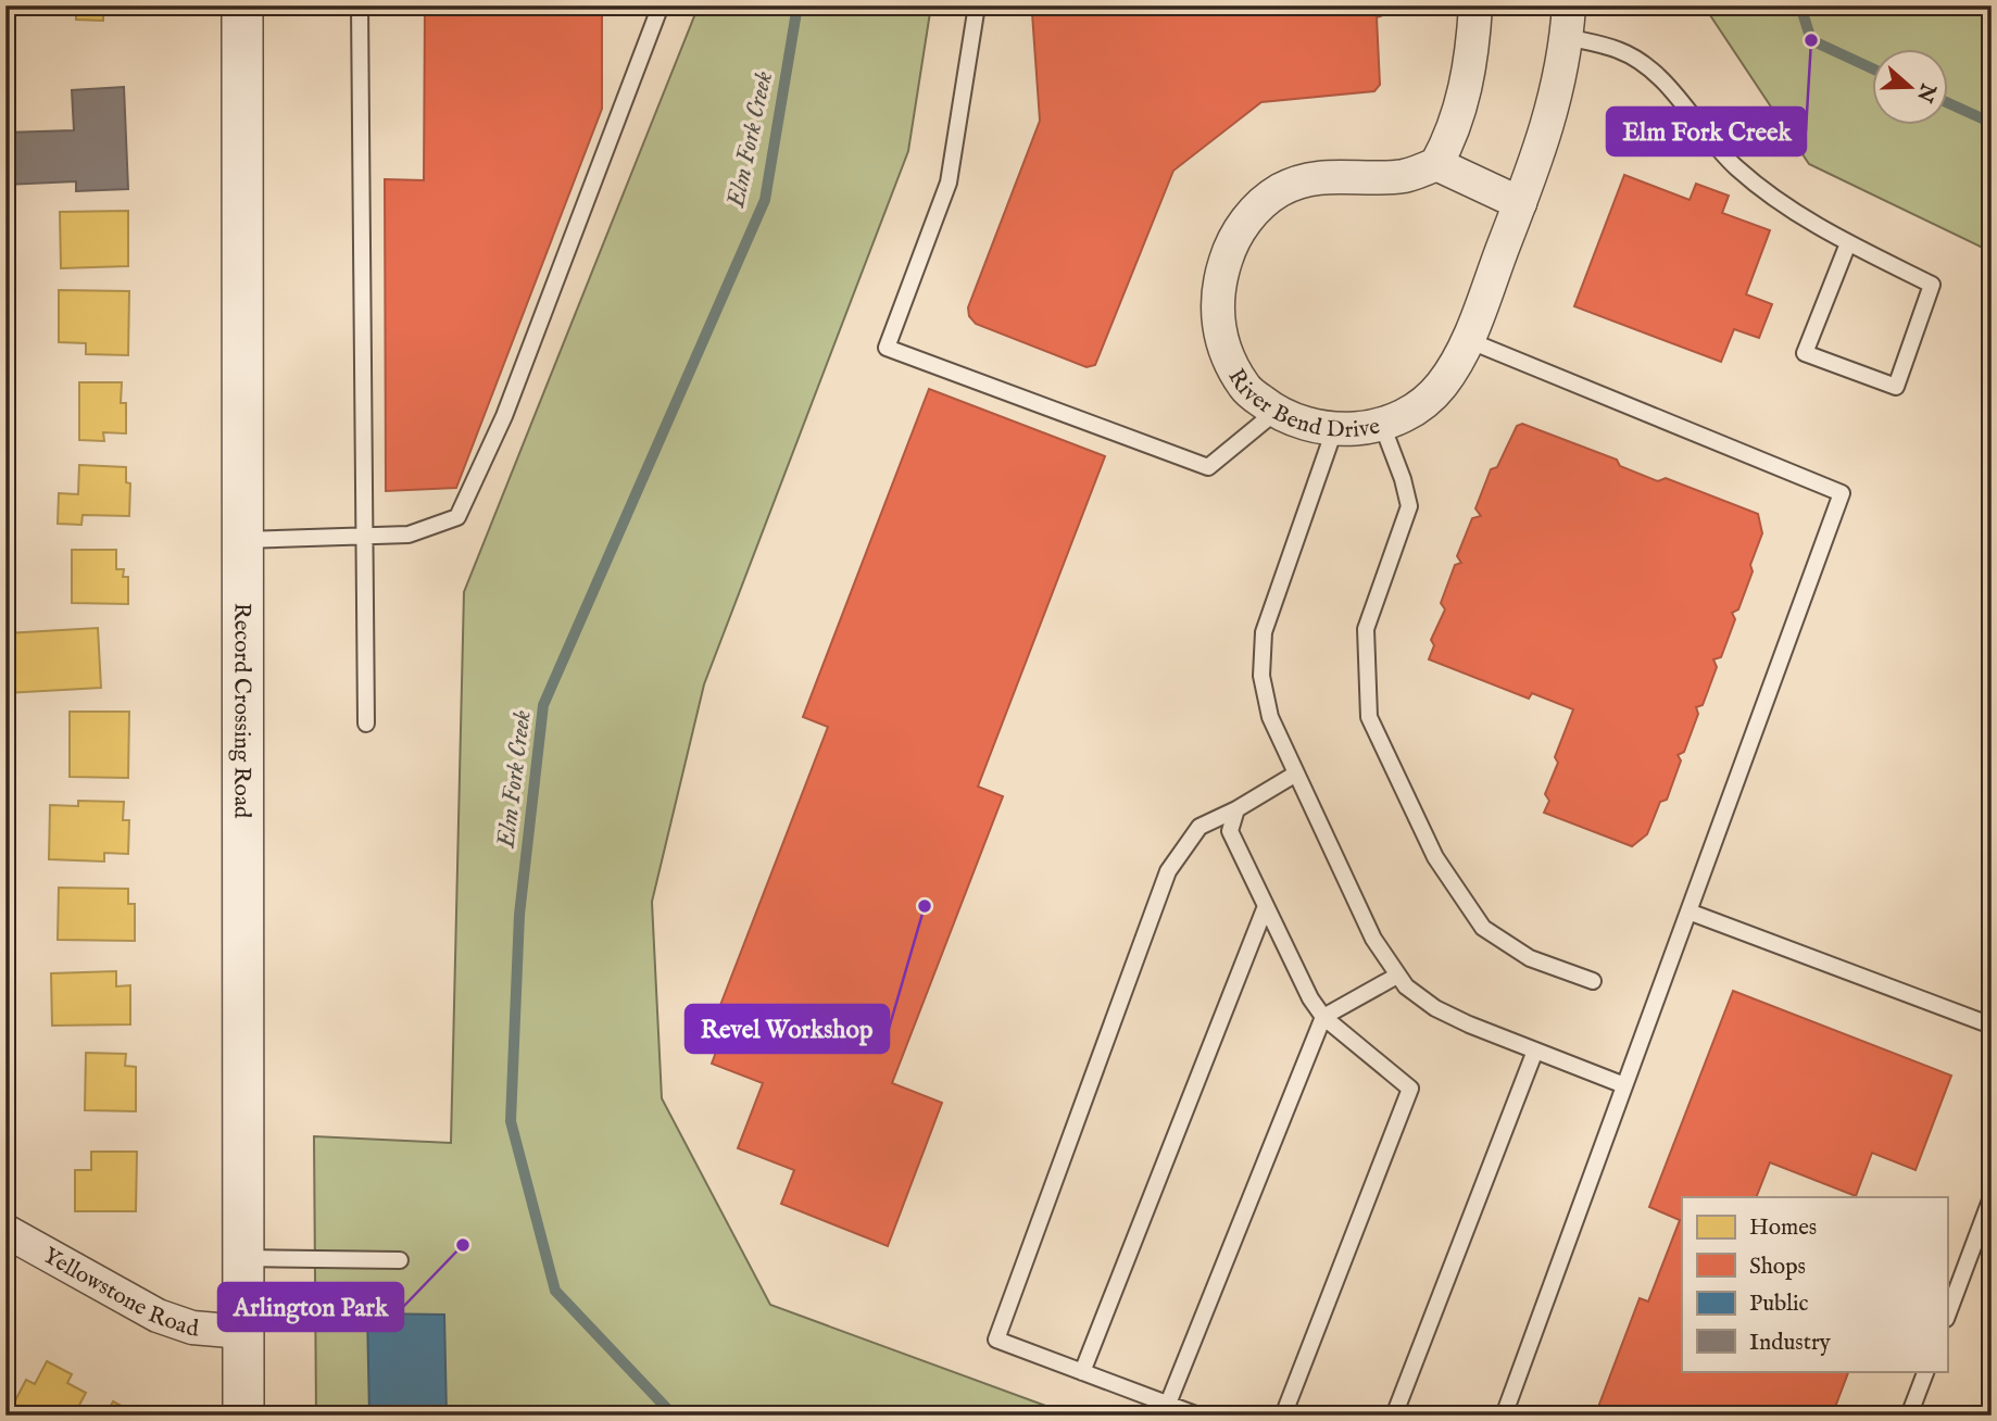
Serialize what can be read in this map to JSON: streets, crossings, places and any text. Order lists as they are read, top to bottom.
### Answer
{
  "streets": {
    "street": ["River Bend Drive", "Record Crossing Road", "Yellowstone Road"]
  },
  "crossings": [
    ["Record Crossing Road", "Yellowstone Road"]
  ],
  "water": ["Elm Fork Creek"],
  "places": ["Elm Fork Creek", "Revel Workshop", "Arlington Park"],
  "legend": [
    "Homes",
    "Shops",
    "Public",
    "Industry"
  ],
  "north": "right"
}
